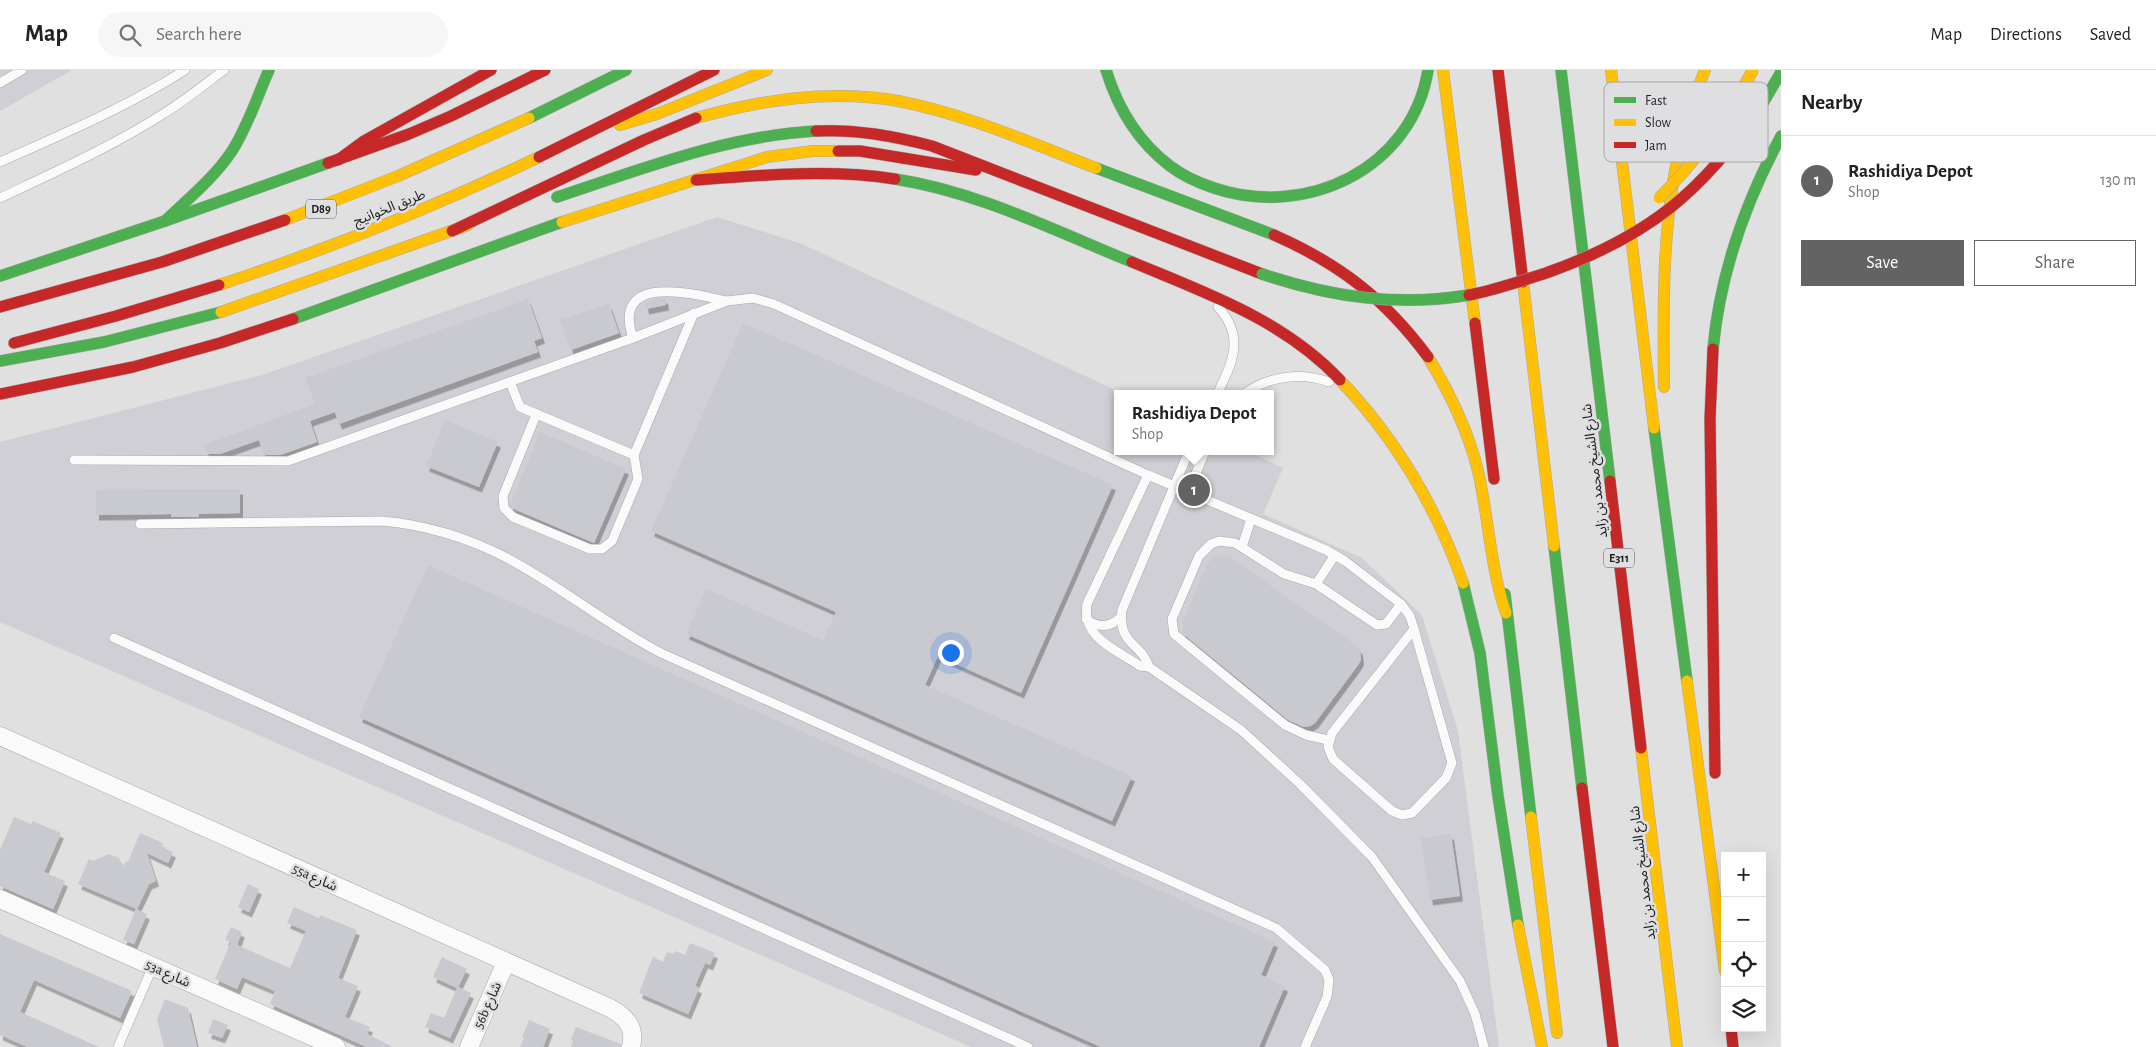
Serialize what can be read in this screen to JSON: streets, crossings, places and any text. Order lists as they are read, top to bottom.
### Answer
{
  "streets": {
    "main road": [
      "طريق الخوانيج",
      "D89",
      "شارع الشيخ محمد بن زايد",
      "E311"
    ],
    "street": ["55a شارع", "53a شارع", "56b شارع"]
  },
  "crossings": [
    ["55a شارع", "56b شارع"]
  ],
  "legend": ["Fast", "Slow", "Jam"],
  "page": {
    "header": "Map",
    "search": "Search here",
    "nav": ["Map", "Directions", "Saved"],
    "heading": "Nearby",
    "list": [
      {
        "mark": "1",
        "name": "Rashidiya Depot",
        "note": "Shop",
        "value": "130 m"
      }
    ],
    "buttons": ["Save", "Share"],
    "popup": ["Rashidiya Depot", "Shop"],
    "pins": "1",
    "map_buttons": ["+", "−"]
  }
}
